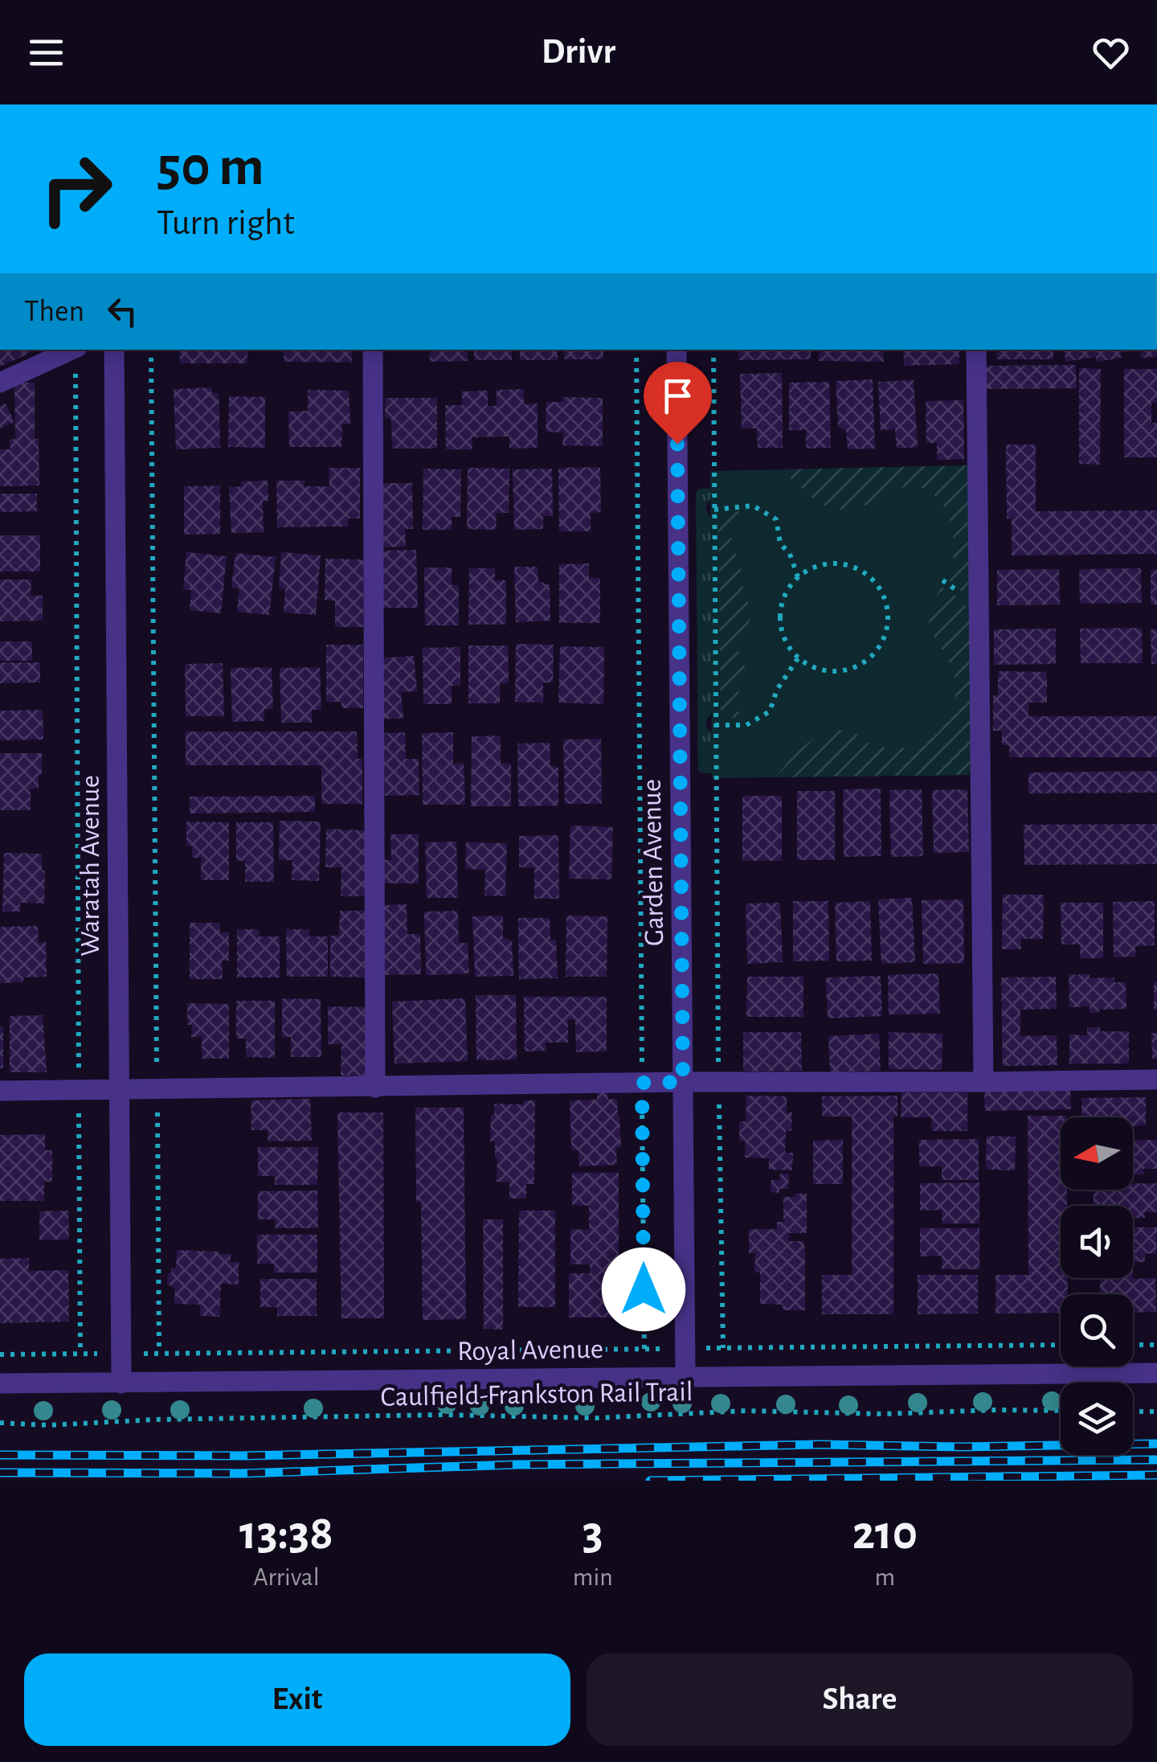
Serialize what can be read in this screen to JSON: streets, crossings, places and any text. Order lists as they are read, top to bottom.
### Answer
{
  "streets": {
    "street": ["Garden Avenue", "Waratah Avenue", "Royal Avenue"],
    "path": ["Caulfield-Frankston Rail Trail"]
  },
  "crossings": [
    ["Garden Avenue", "Royal Avenue"],
    ["Waratah Avenue", "Royal Avenue"]
  ],
  "north": "left",
  "page": {
    "header": "Drivr",
    "turn": ["50 m", "Turn right"],
    "then": "Then",
    "eta": [
      "13:38",
      "Arrival",
      "3",
      "min",
      "210",
      "m"
    ],
    "buttons": ["Exit", "Share"]
  }
}
